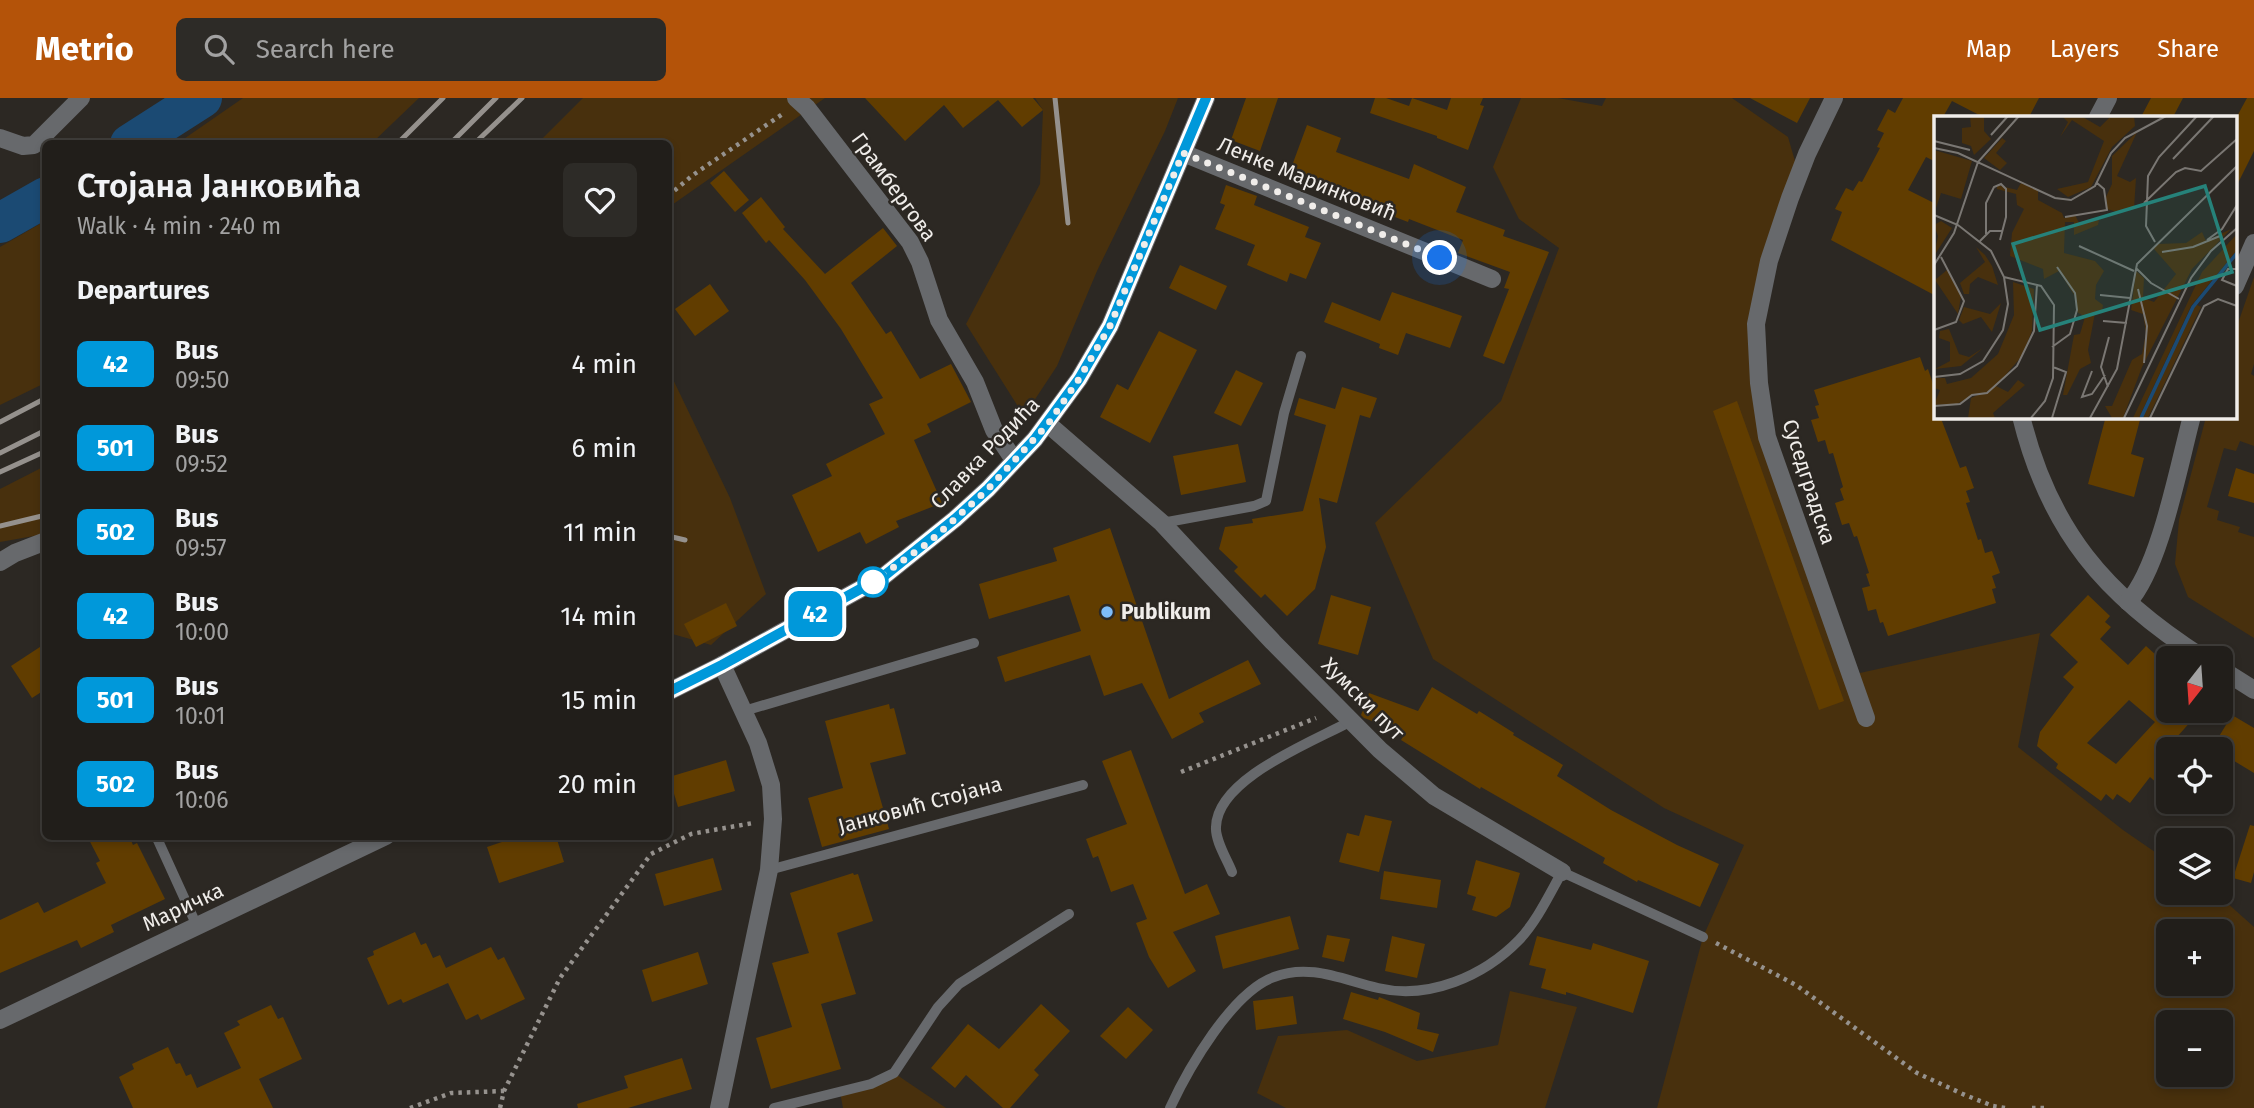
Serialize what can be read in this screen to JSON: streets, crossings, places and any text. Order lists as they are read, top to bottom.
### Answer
{
  "streets": {
    "street": [
      "Ленке Маринковић",
      "Грамбергова",
      "Славка Родића",
      "Суседградска",
      "Хумски пут",
      "Маричка"
    ],
    "lane": ["Јанковић Стојана"]
  },
  "crossings": [
    ["Ленке Маринковић", "Славка Родића"],
    ["Грамбергова", "Славка Родића"],
    ["Славка Родића", "Хумски пут"]
  ],
  "places": ["Publikum"],
  "lines": ["bus line 42"],
  "north": "bottom",
  "page": {
    "header": "Metrio",
    "search": "Search here",
    "nav": ["Map", "Layers", "Share"],
    "on_map": "42",
    "heading": [
      ["Стојана Јанковића", "Walk · 4 min · 240 m"],
      "Departures"
    ],
    "list": [
      {
        "mark": "42",
        "name": "Bus",
        "note": "09:50",
        "value": "4 min"
      },
      {
        "mark": "501",
        "name": "Bus",
        "note": "09:52",
        "value": "6 min"
      },
      {
        "mark": "502",
        "name": "Bus",
        "note": "09:57",
        "value": "11 min"
      },
      {
        "mark": "42",
        "name": "Bus",
        "note": "10:00",
        "value": "14 min"
      },
      {
        "mark": "501",
        "name": "Bus",
        "note": "10:01",
        "value": "15 min"
      },
      {
        "mark": "502",
        "name": "Bus",
        "note": "10:06",
        "value": "20 min"
      }
    ],
    "map_buttons": ["+", "−"]
  }
}
